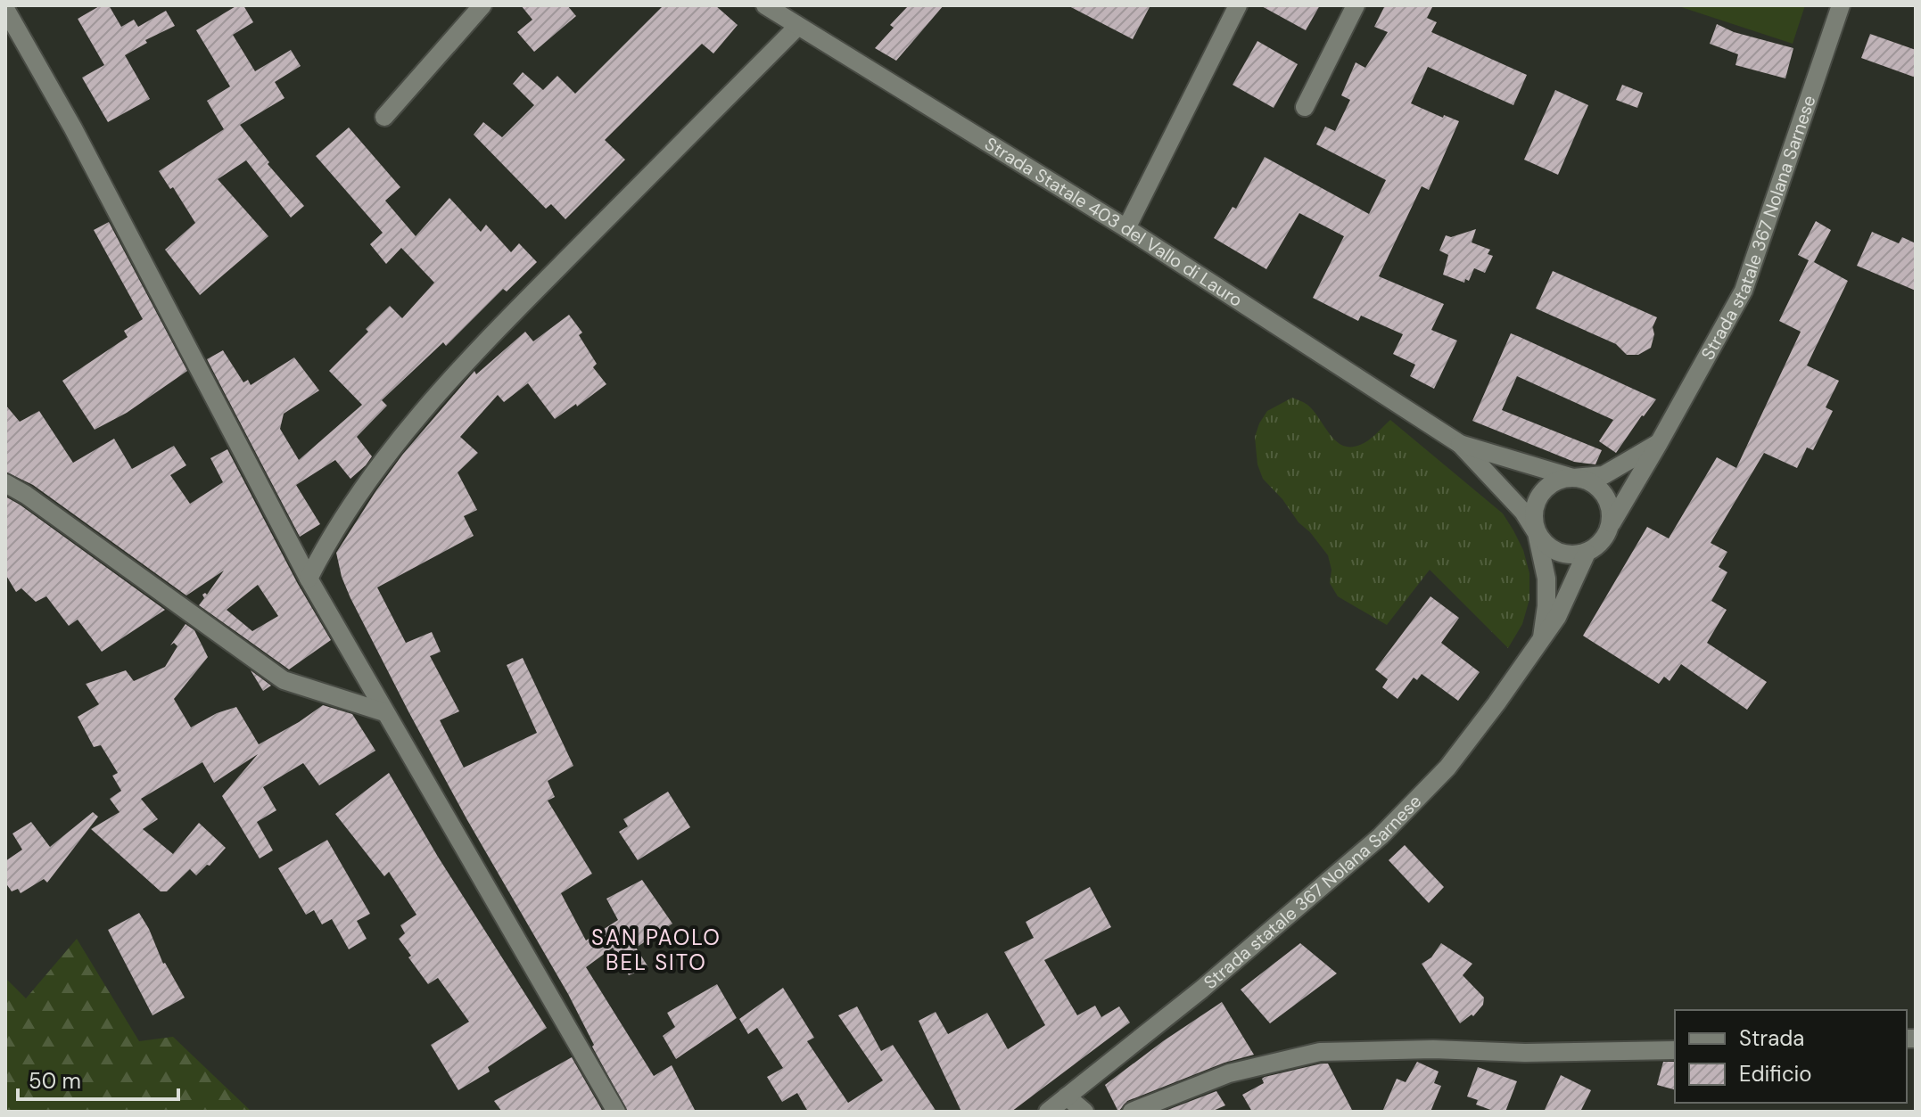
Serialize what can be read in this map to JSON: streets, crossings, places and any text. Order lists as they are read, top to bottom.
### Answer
{
  "streets": {
    "street": ["Strada Statale 403 del Vallo di Lauro", "Strada statale 367 Nolana Sarnese"]
  },
  "crossings": [
    ["Strada Statale 403 del Vallo di Lauro", "Strada statale 367 Nolana Sarnese"]
  ],
  "districts": ["SAN PAOLO BEL SITO"],
  "legend": ["Strada", "Edificio"],
  "scale_bar": "50 m"
}
